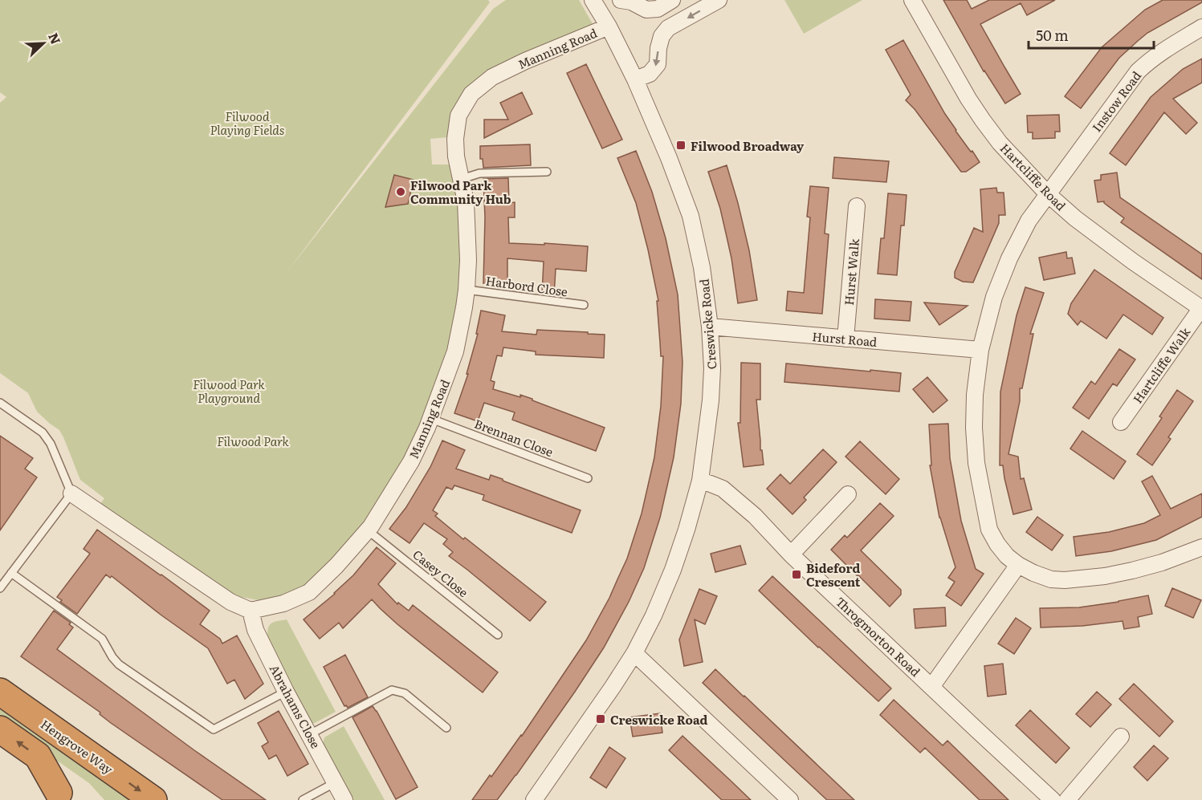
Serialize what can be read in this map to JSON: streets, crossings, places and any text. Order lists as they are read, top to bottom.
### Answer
{
  "streets": {
    "highway": ["Hengrove Way"],
    "street": [
      "Manning Road",
      "Instow Road",
      "Hartcliffe Road",
      "Hurst Walk",
      "Creswicke Road",
      "Hurst Road",
      "Hartcliffe Walk",
      "Throgmorton Road",
      "Abrahams Close"
    ],
    "lane": ["Harbord Close", "Brennan Close", "Casey Close"]
  },
  "crossings": [
    ["Manning Road", "Harbord Close"],
    ["Manning Road", "Creswicke Road"],
    ["Manning Road", "Brennan Close"],
    ["Manning Road", "Casey Close"],
    ["Manning Road", "Abrahams Close"],
    ["Instow Road", "Hartcliffe Road"],
    ["Hartcliffe Road", "Hartcliffe Walk"],
    ["Hurst Walk", "Hurst Road"],
    ["Creswicke Road", "Hurst Road"],
    ["Creswicke Road", "Throgmorton Road"]
  ],
  "parks": ["Filwood Playing Fields", "Filwood Park Playground", "Filwood Park"],
  "places": {
    "transit": ["Filwood Broadway", "Bideford Crescent", "Creswicke Road"],
    "other": ["Filwood Park Community Hub"]
  },
  "scale_bar": "50 m",
  "north": "top right"
}
